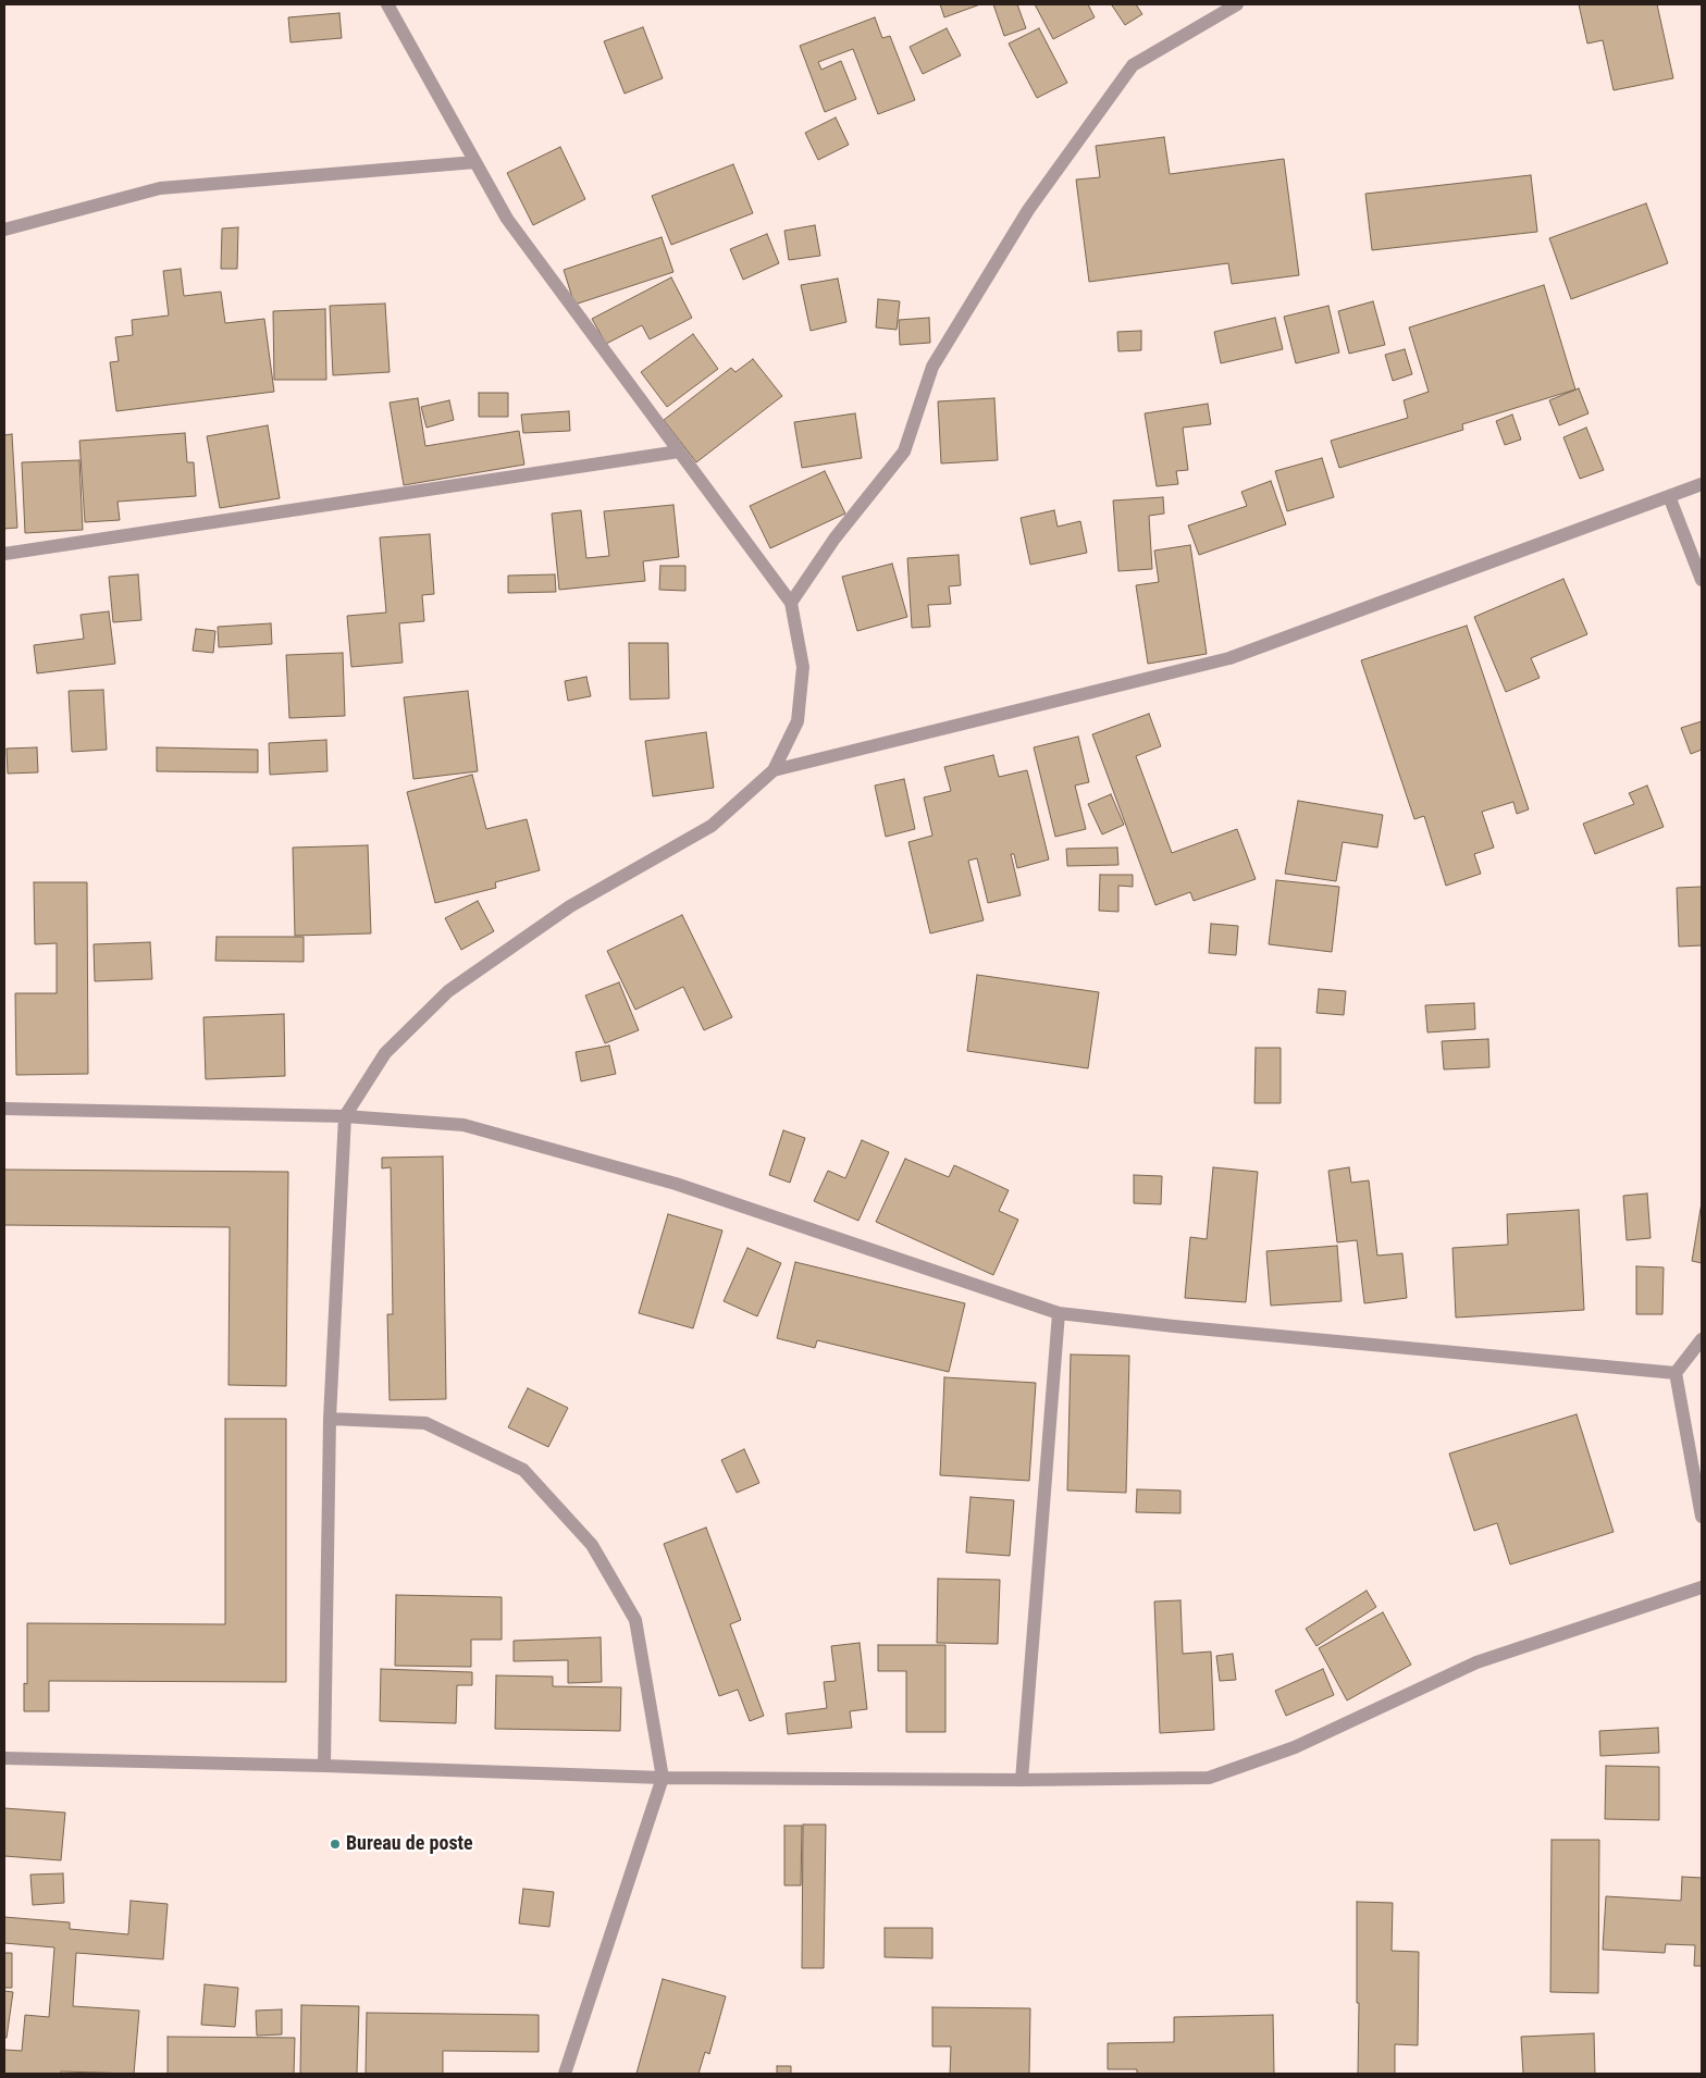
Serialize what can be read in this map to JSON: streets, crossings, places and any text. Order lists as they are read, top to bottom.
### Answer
{
  "places": ["Bureau de poste"]
}
